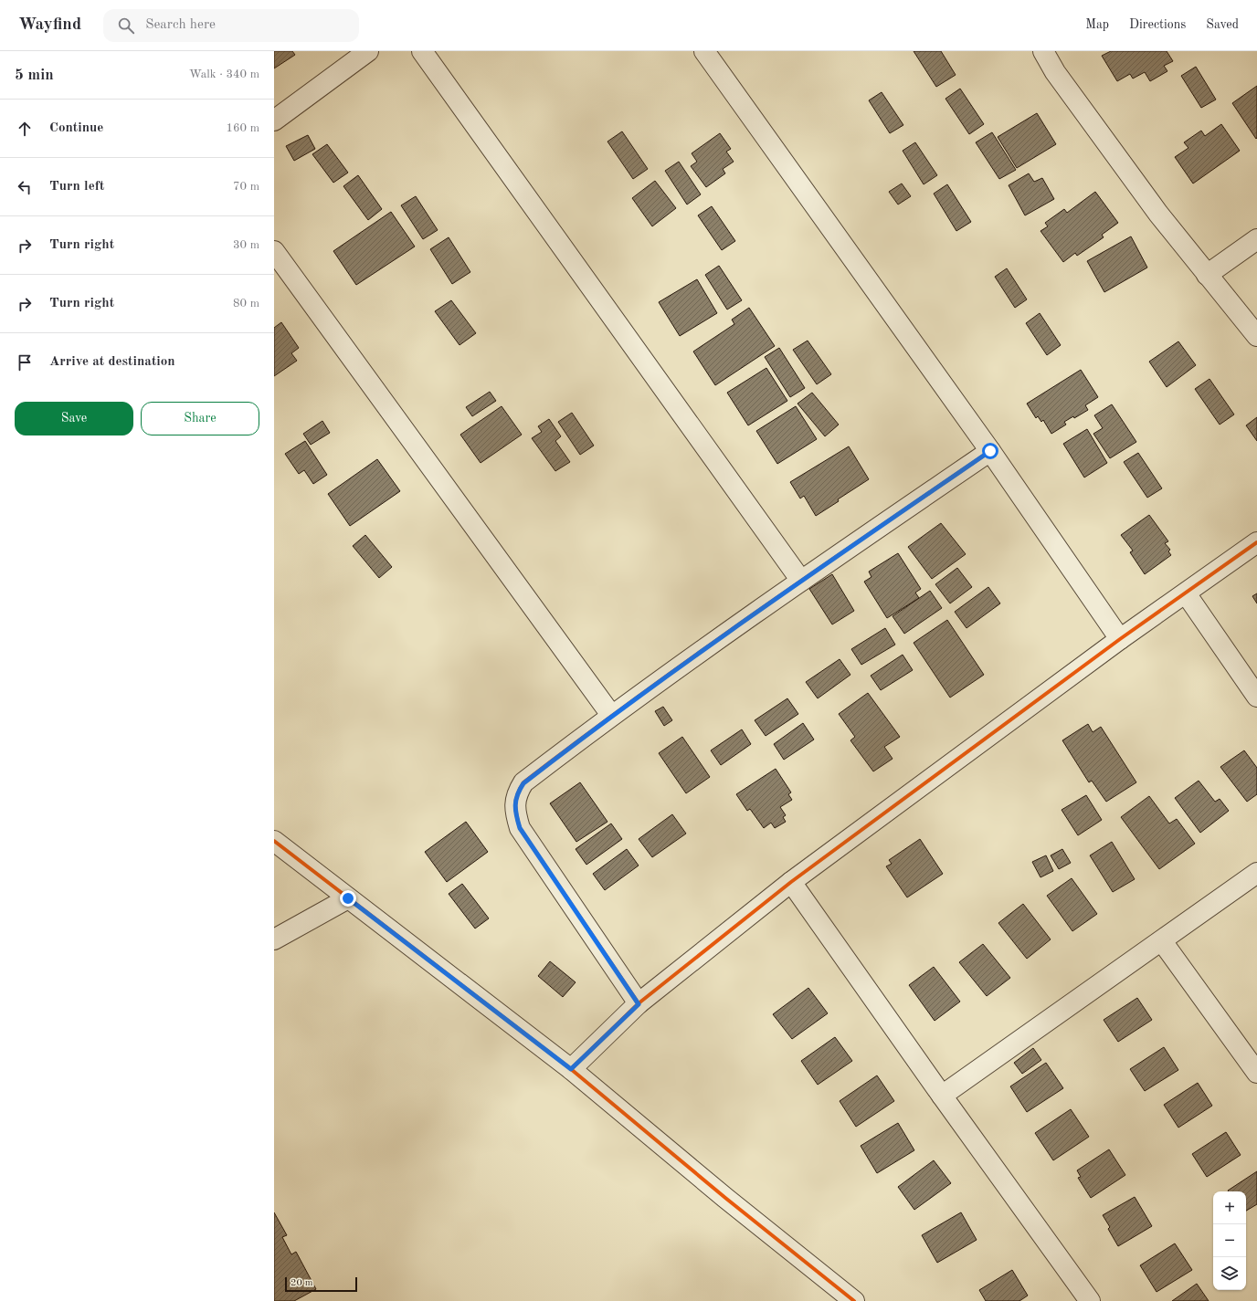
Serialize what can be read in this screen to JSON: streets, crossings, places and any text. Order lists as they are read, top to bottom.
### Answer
{
  "scale_bar": "20 m",
  "page": {
    "header": "Wayfind",
    "search": "Search here",
    "nav": ["Map", "Directions", "Saved"],
    "heading": ["5 min", "Walk · 340 m"],
    "list": [
      ["Continue", "160 m"],
      ["Turn left", "70 m"],
      ["Turn right", "30 m"],
      ["Turn right", "80 m"],
      "Arrive at destination"
    ],
    "buttons": ["Save", "Share"],
    "map_buttons": ["+", "−"],
    "scale": "20 m"
  }
}
